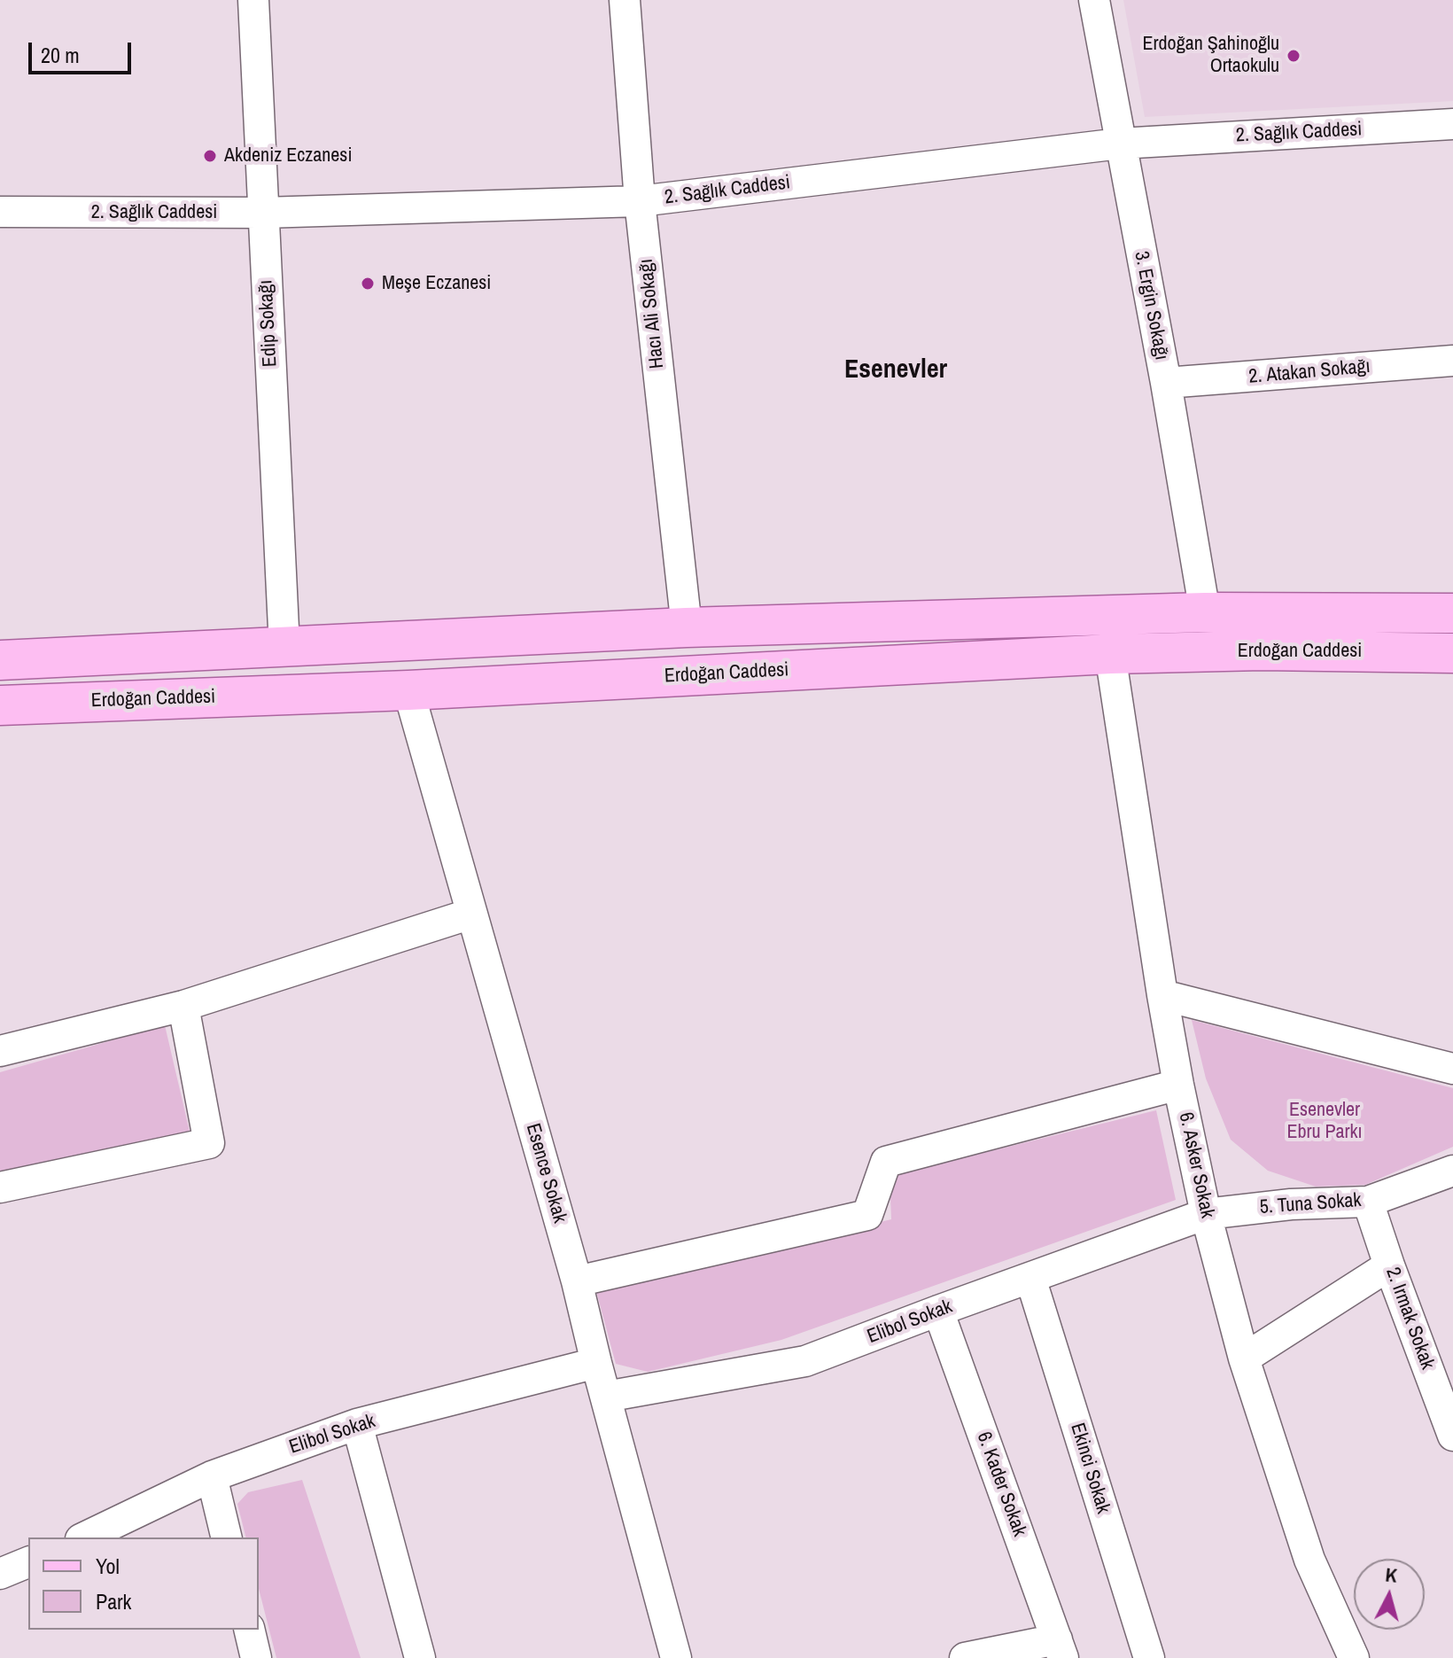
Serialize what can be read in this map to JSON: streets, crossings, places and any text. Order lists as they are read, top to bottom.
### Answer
{
  "streets": {
    "main road": ["Erdoğan Caddesi"],
    "street": [
      "2. Sağlık Caddesi",
      "3. Ergin Sokağı",
      "Hacı Ali Sokağı",
      "Edip Sokağı",
      "2. Atakan Sokağı",
      "6. Asker Sokak",
      "Esence Sokak",
      "5. Tuna Sokak",
      "2. Irmak Sokak",
      "Elibol Sokak",
      "Ekinci Sokak",
      "6. Kader Sokak"
    ]
  },
  "crossings": [
    ["2. Sağlık Caddesi", "3. Ergin Sokağı"],
    ["2. Sağlık Caddesi", "Hacı Ali Sokağı"],
    ["2. Sağlık Caddesi", "Edip Sokağı"],
    ["3. Ergin Sokağı", "2. Atakan Sokağı"],
    ["Erdoğan Caddesi", "6. Asker Sokak"],
    ["Erdoğan Caddesi", "Esence Sokak"],
    ["6. Asker Sokak", "5. Tuna Sokak"],
    ["6. Asker Sokak", "Elibol Sokak"],
    ["Esence Sokak", "Elibol Sokak"],
    ["5. Tuna Sokak", "2. Irmak Sokak"],
    ["5. Tuna Sokak", "Elibol Sokak"],
    ["Elibol Sokak", "Ekinci Sokak"],
    ["Elibol Sokak", "6. Kader Sokak"]
  ],
  "districts": ["Esenevler"],
  "parks": ["Esenevler Ebru Parkı"],
  "places": ["Erdoğan Şahinoğlu Ortaokulu", "Akdeniz Eczanesi", "Meşe Eczanesi"],
  "legend": ["Yol", "Park"],
  "scale_bar": "20 m",
  "north": "top"
}
